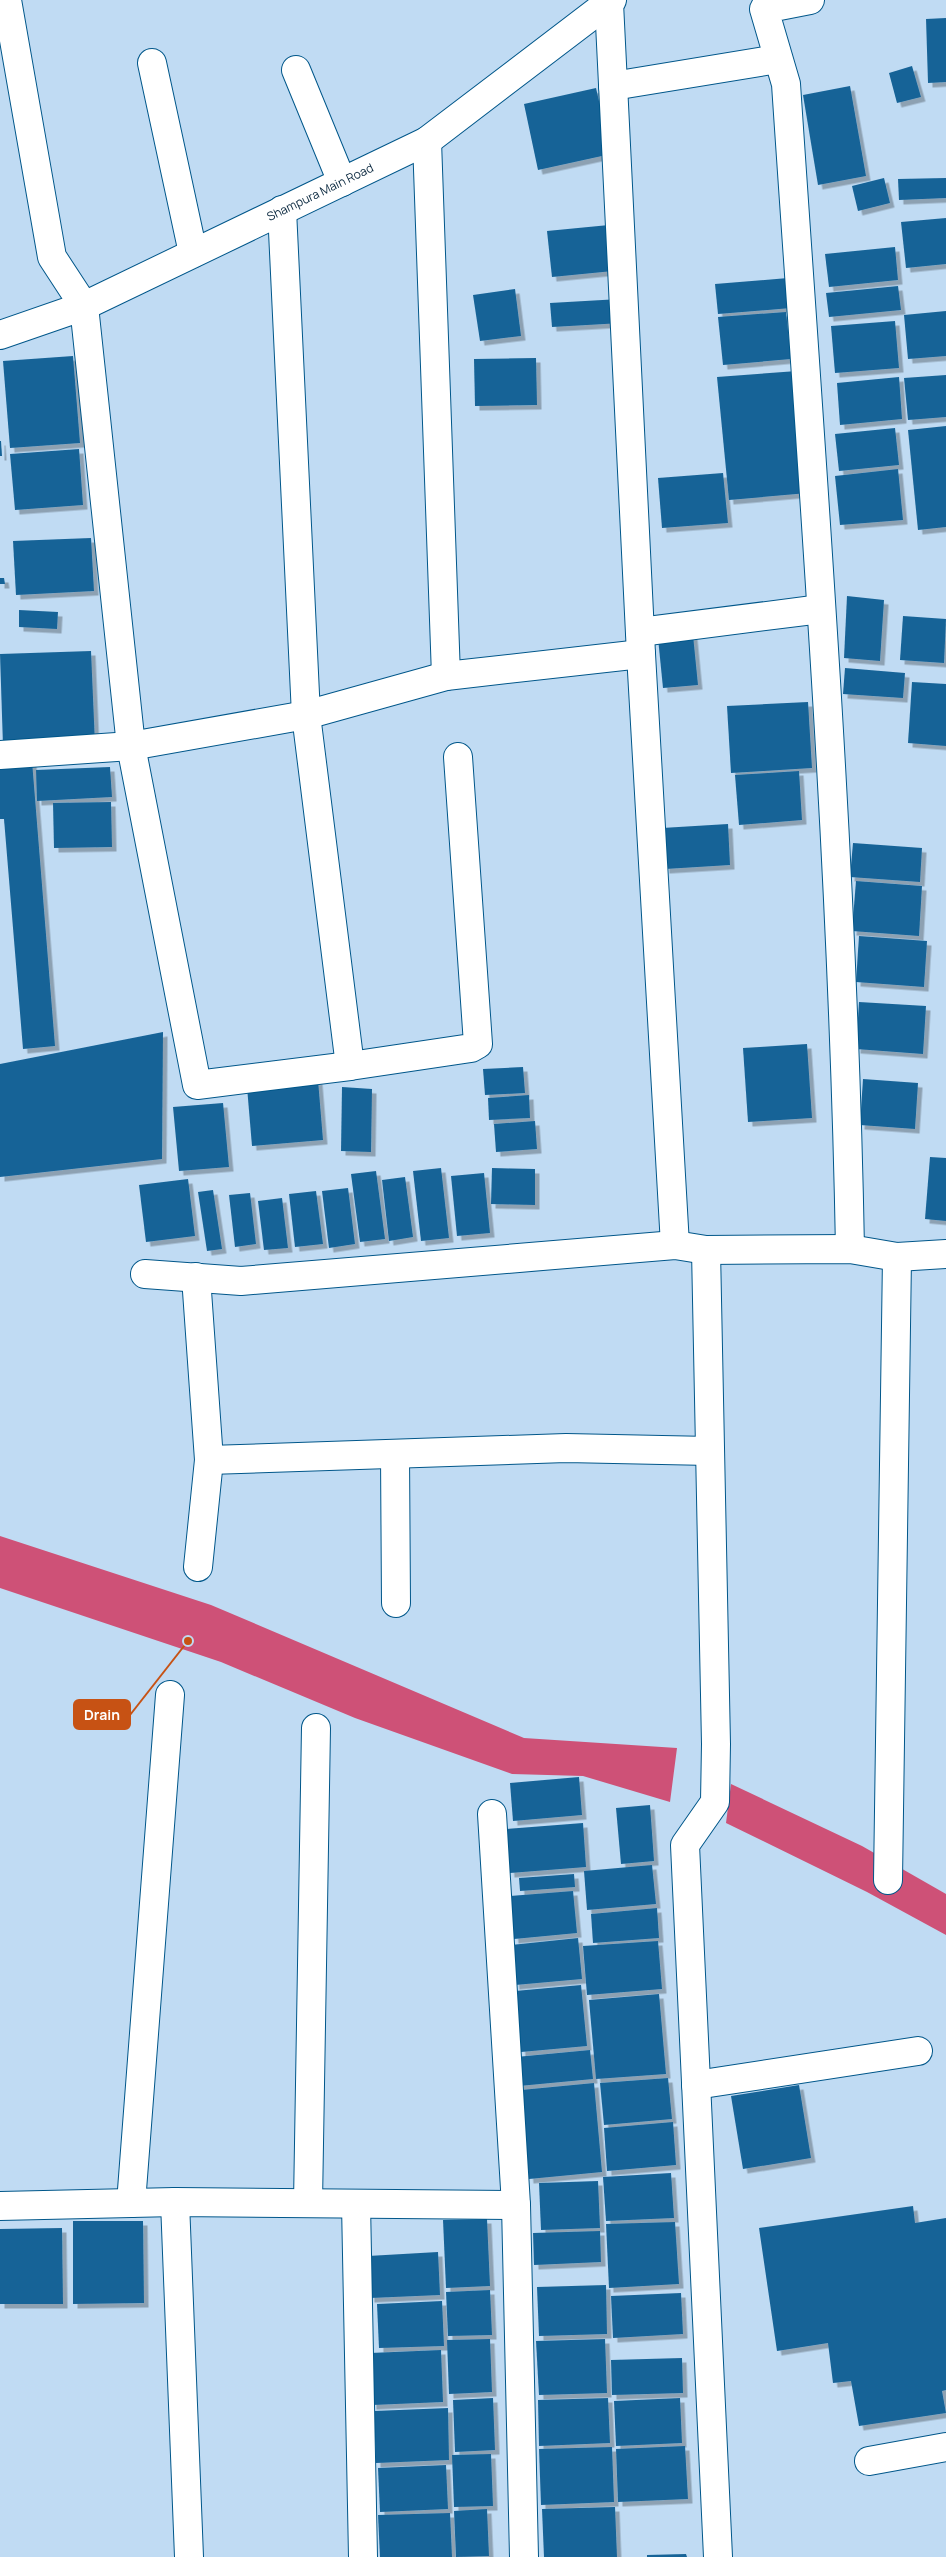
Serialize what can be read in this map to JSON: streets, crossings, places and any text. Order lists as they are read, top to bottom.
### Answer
{
  "streets": {
    "street": ["Shampura Main Road"]
  },
  "places": ["Drain"]
}
